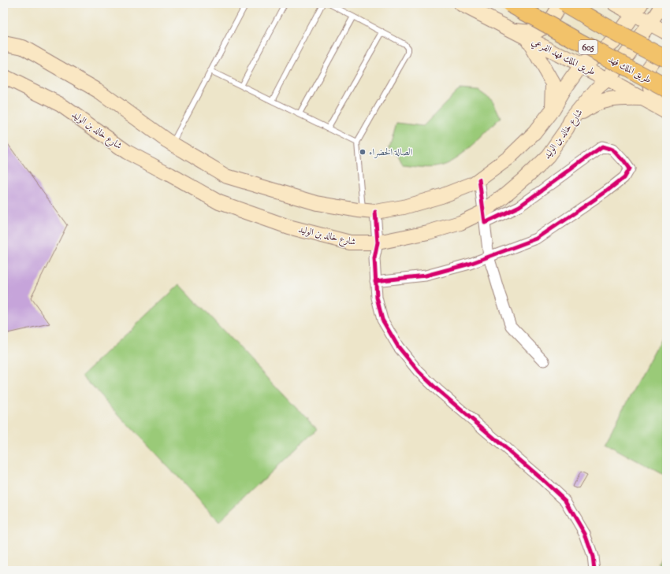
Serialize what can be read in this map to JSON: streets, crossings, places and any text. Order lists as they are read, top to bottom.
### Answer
{
  "streets": {
    "highway": ["605", "طريق الملك فهد"],
    "main road": ["طريق الملك فهد الفرعي", "شارع خالد بن الوليد"]
  },
  "crossings": [
    ["طريق الملك فهد الفرعي", "شارع خالد بن الوليد"]
  ],
  "places": ["الصالة الخضراء"]
}
